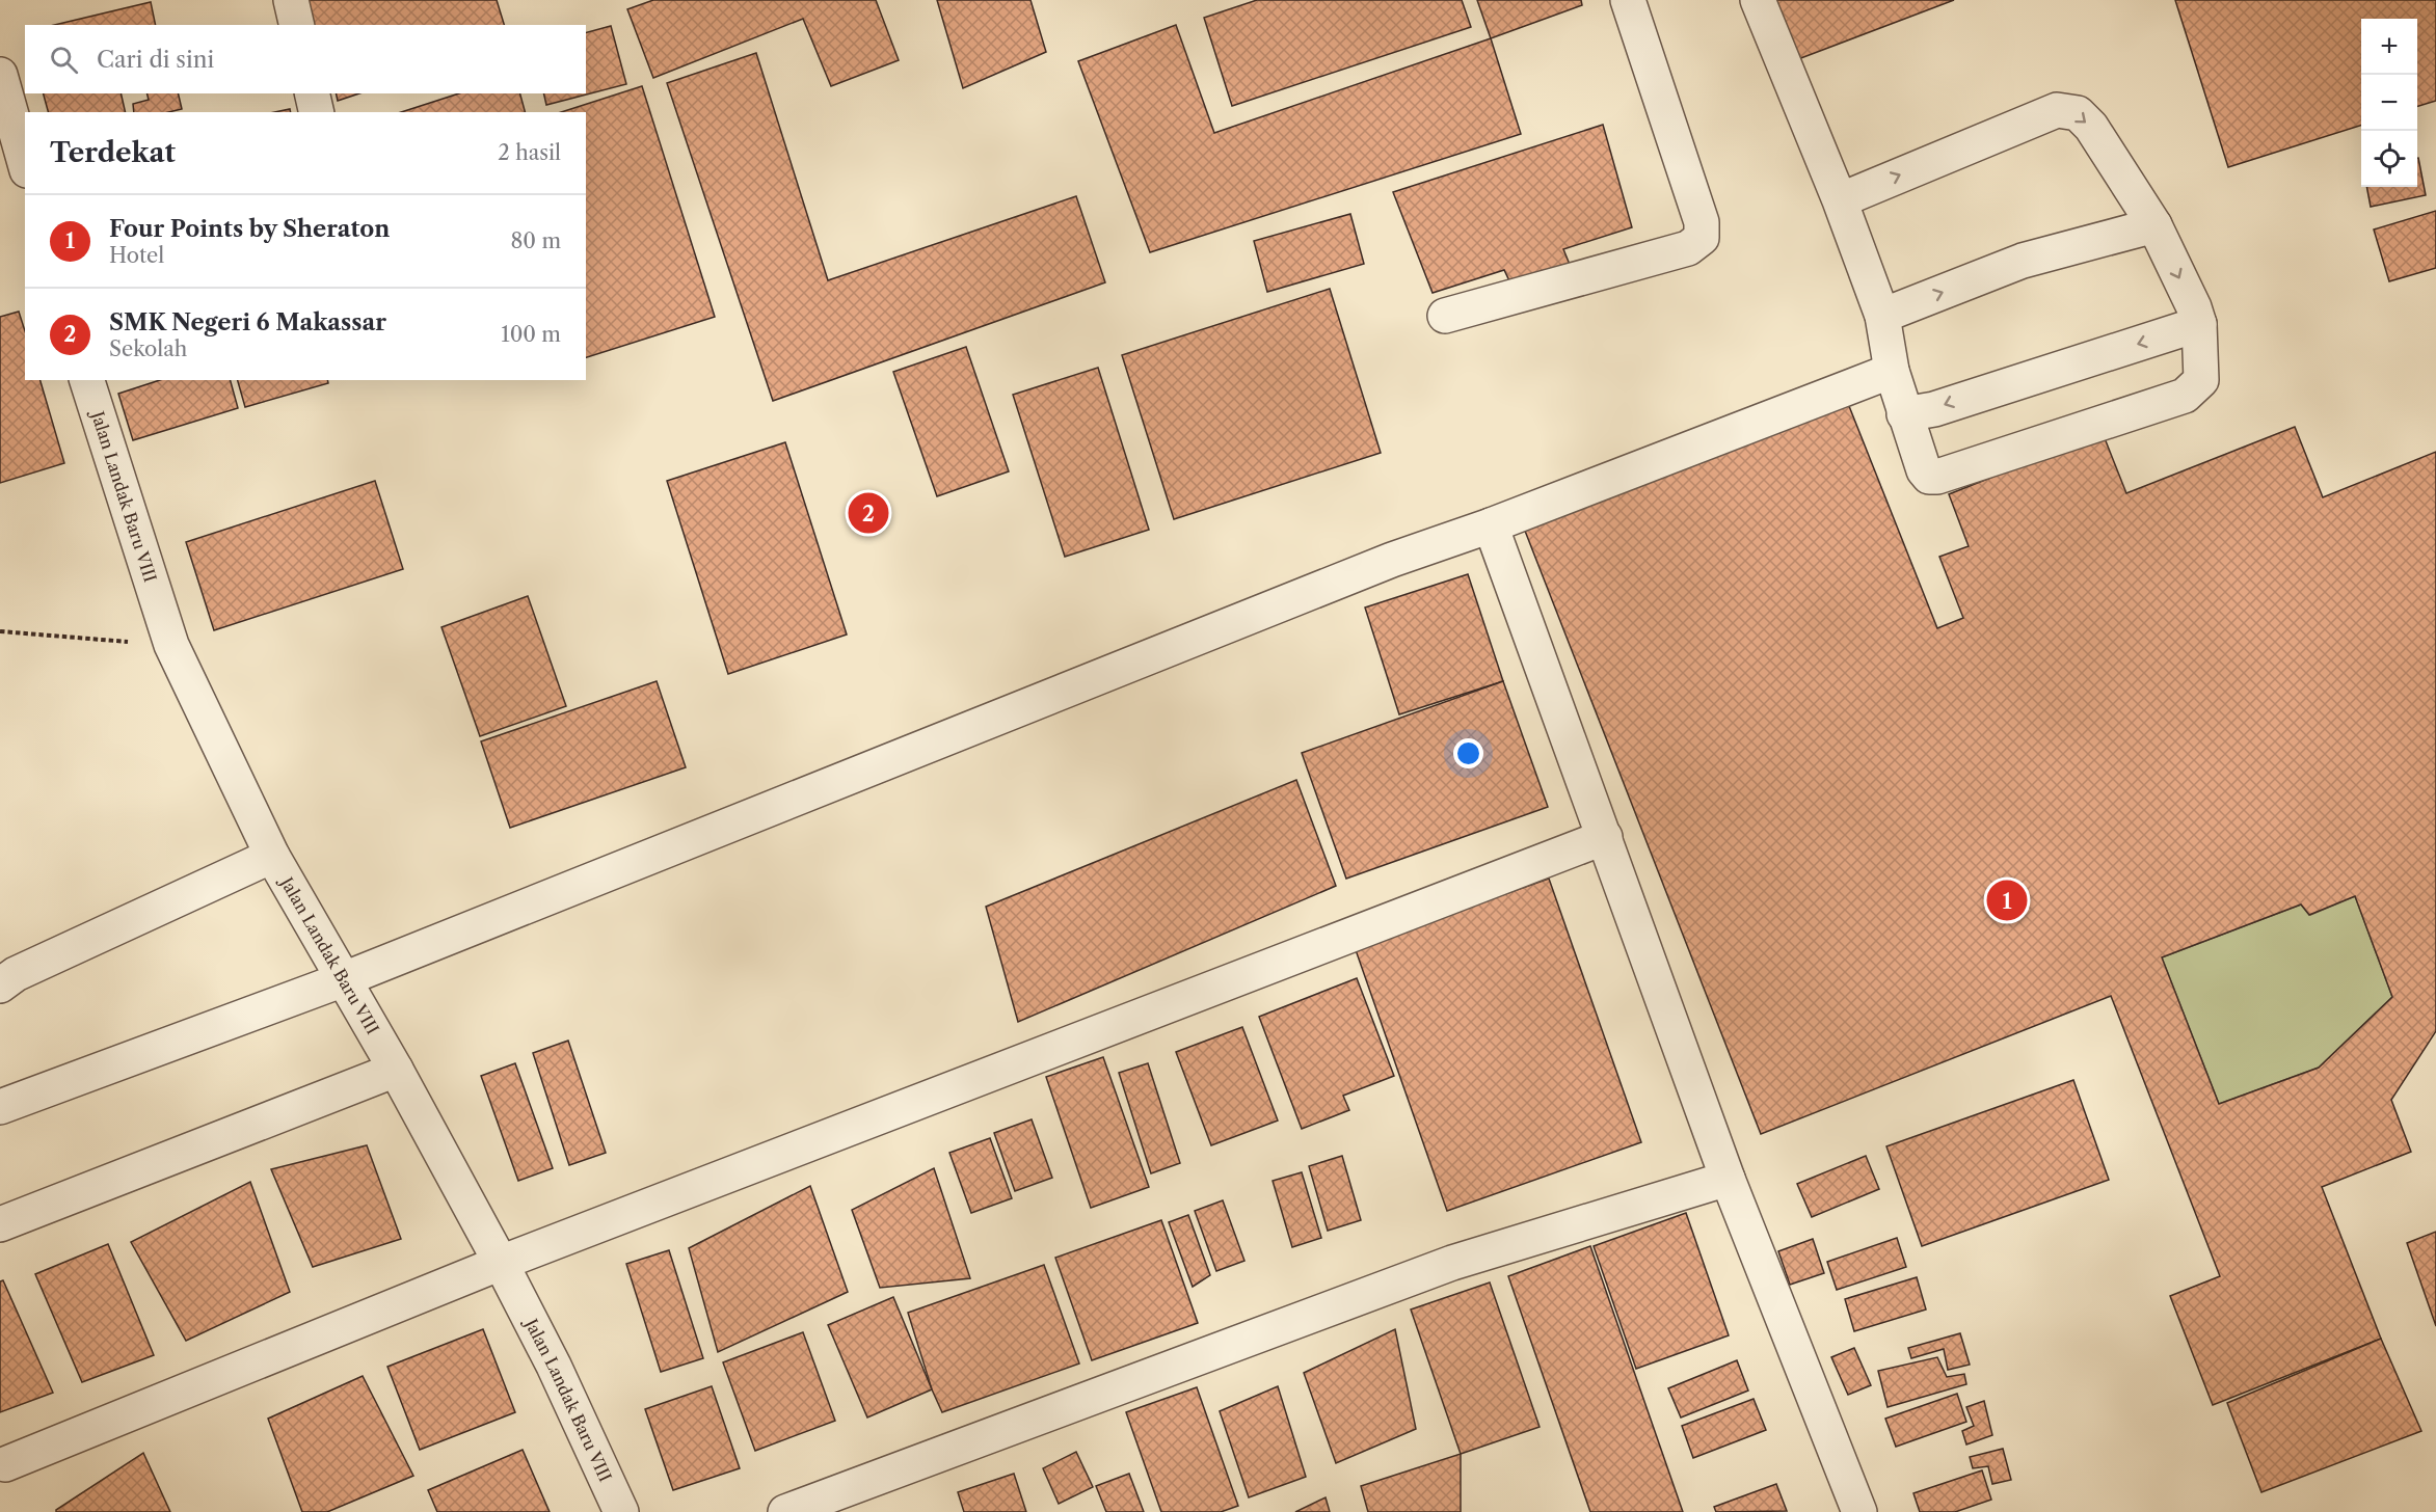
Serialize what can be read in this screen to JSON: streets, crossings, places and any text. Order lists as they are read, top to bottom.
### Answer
{
  "streets": {
    "street": ["Jalan Landak Baru VIII"]
  },
  "page": {
    "map_buttons": ["+", "−"],
    "search": "Cari di sini",
    "heading": ["Terdekat", "2 hasil"],
    "list": [
      {
        "mark": "1",
        "name": "Four Points by Sheraton",
        "note": "Hotel",
        "value": "80 m"
      },
      {
        "mark": "2",
        "name": "SMK Negeri 6 Makassar",
        "note": "Sekolah",
        "value": "100 m"
      }
    ],
    "pins": ["2", "1"]
  }
}
